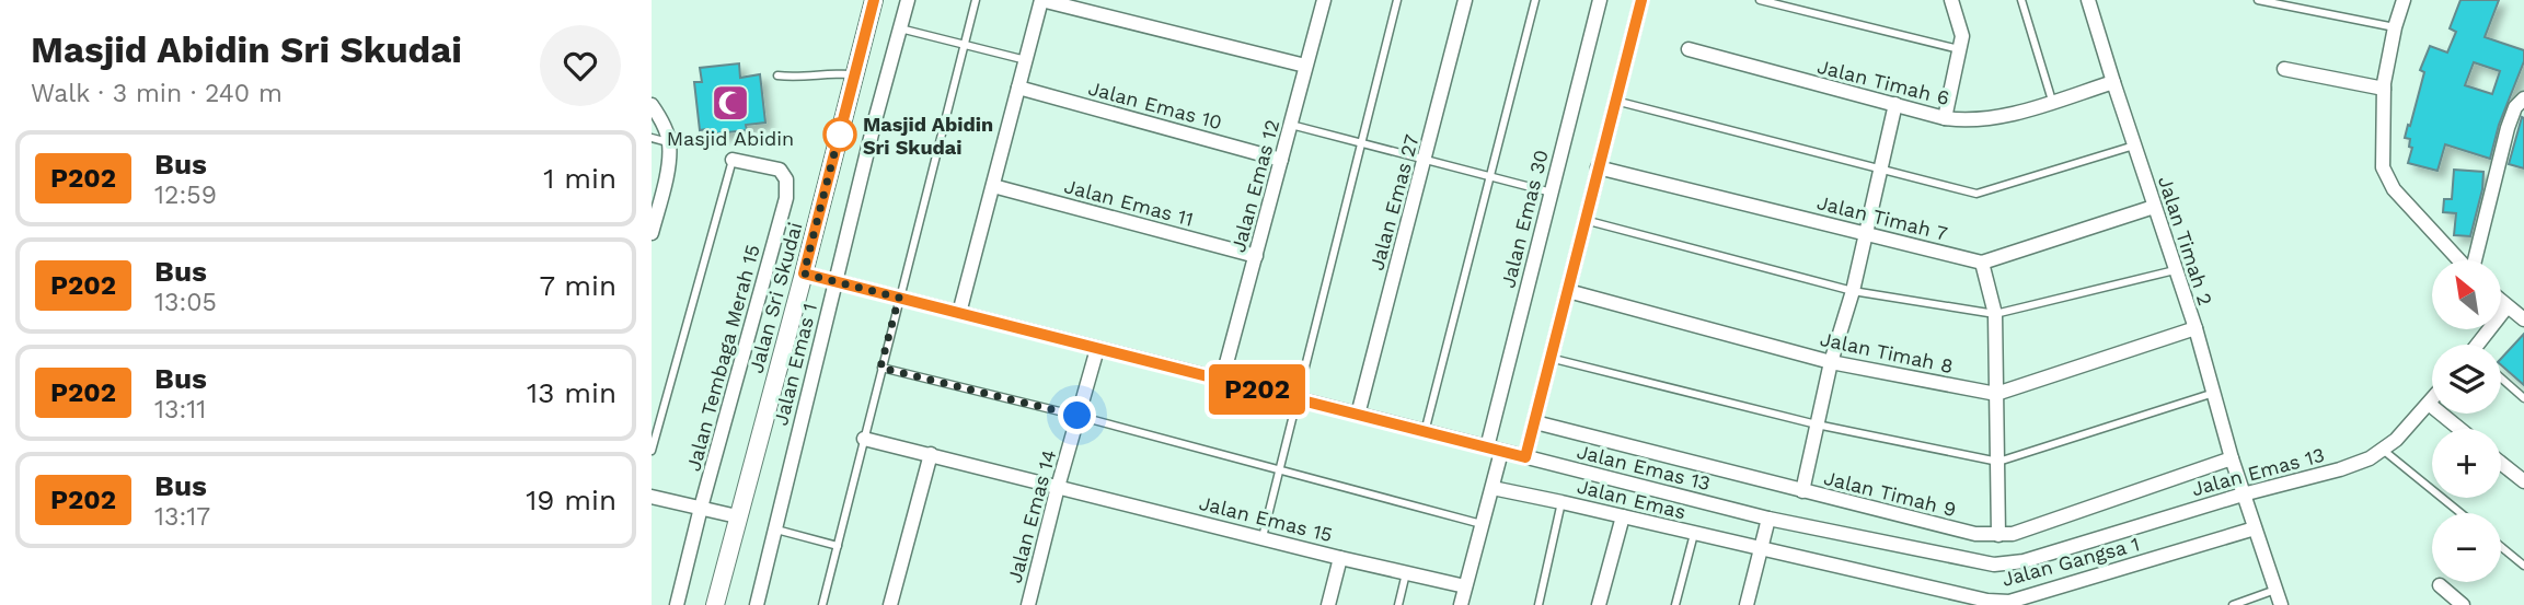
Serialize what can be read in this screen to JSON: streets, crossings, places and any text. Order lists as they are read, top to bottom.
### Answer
{
  "streets": {
    "street": [
      "Jalan Timah 6",
      "Jalan Emas 10",
      "Jalan Emas 12",
      "Jalan Emas 11",
      "Jalan Emas 27",
      "Jalan Timah 7",
      "Jalan Emas 30",
      "Jalan Timah 2",
      "Jalan Sri Skudai",
      "Jalan Timah 8",
      "Jalan Tembaga Merah 15",
      "Jalan Emas 1",
      "Jalan Emas 13",
      "Jalan Timah 9",
      "Jalan Emas",
      "Jalan Emas 14",
      "Jalan Emas 15",
      "Jalan Gangsa 1"
    ]
  },
  "crossings": [
    ["Jalan Timah 6", "Jalan Timah 2"],
    ["Jalan Emas 10", "Jalan Emas 12"],
    ["Jalan Emas 12", "Jalan Emas 11"],
    ["Jalan Emas 12", "Jalan Emas 13"],
    ["Jalan Emas 27", "Jalan Emas 13"],
    ["Jalan Emas 30", "Jalan Emas 13"],
    ["Jalan Timah 2", "Jalan Timah 8"],
    ["Jalan Timah 2", "Jalan Emas 13"],
    ["Jalan Timah 2", "Jalan Timah 9"],
    ["Jalan Timah 2", "Jalan Gangsa 1"],
    ["Jalan Sri Skudai", "Jalan Emas 13"],
    ["Jalan Emas 1", "Jalan Emas 13"],
    ["Jalan Emas 13", "Jalan Emas 14"],
    ["Jalan Emas", "Jalan Gangsa 1"],
    ["Jalan Emas 14", "Jalan Emas 15"]
  ],
  "places": {
    "mosque": ["Masjid Abidin"],
    "other": ["Masjid Abidin Sri Skudai"]
  },
  "lines": ["bus line P202"],
  "north": "top left",
  "page": {
    "heading": ["Masjid Abidin Sri Skudai", "Walk · 3 min · 240 m"],
    "on_map": "P202",
    "list": [
      {
        "mark": "P202",
        "name": "Bus",
        "note": "12:59",
        "value": "1 min"
      },
      {
        "mark": "P202",
        "name": "Bus",
        "note": "13:05",
        "value": "7 min"
      },
      {
        "mark": "P202",
        "name": "Bus",
        "note": "13:11",
        "value": "13 min"
      },
      {
        "mark": "P202",
        "name": "Bus",
        "note": "13:17",
        "value": "19 min"
      }
    ],
    "map_buttons": ["+", "−"]
  }
}
